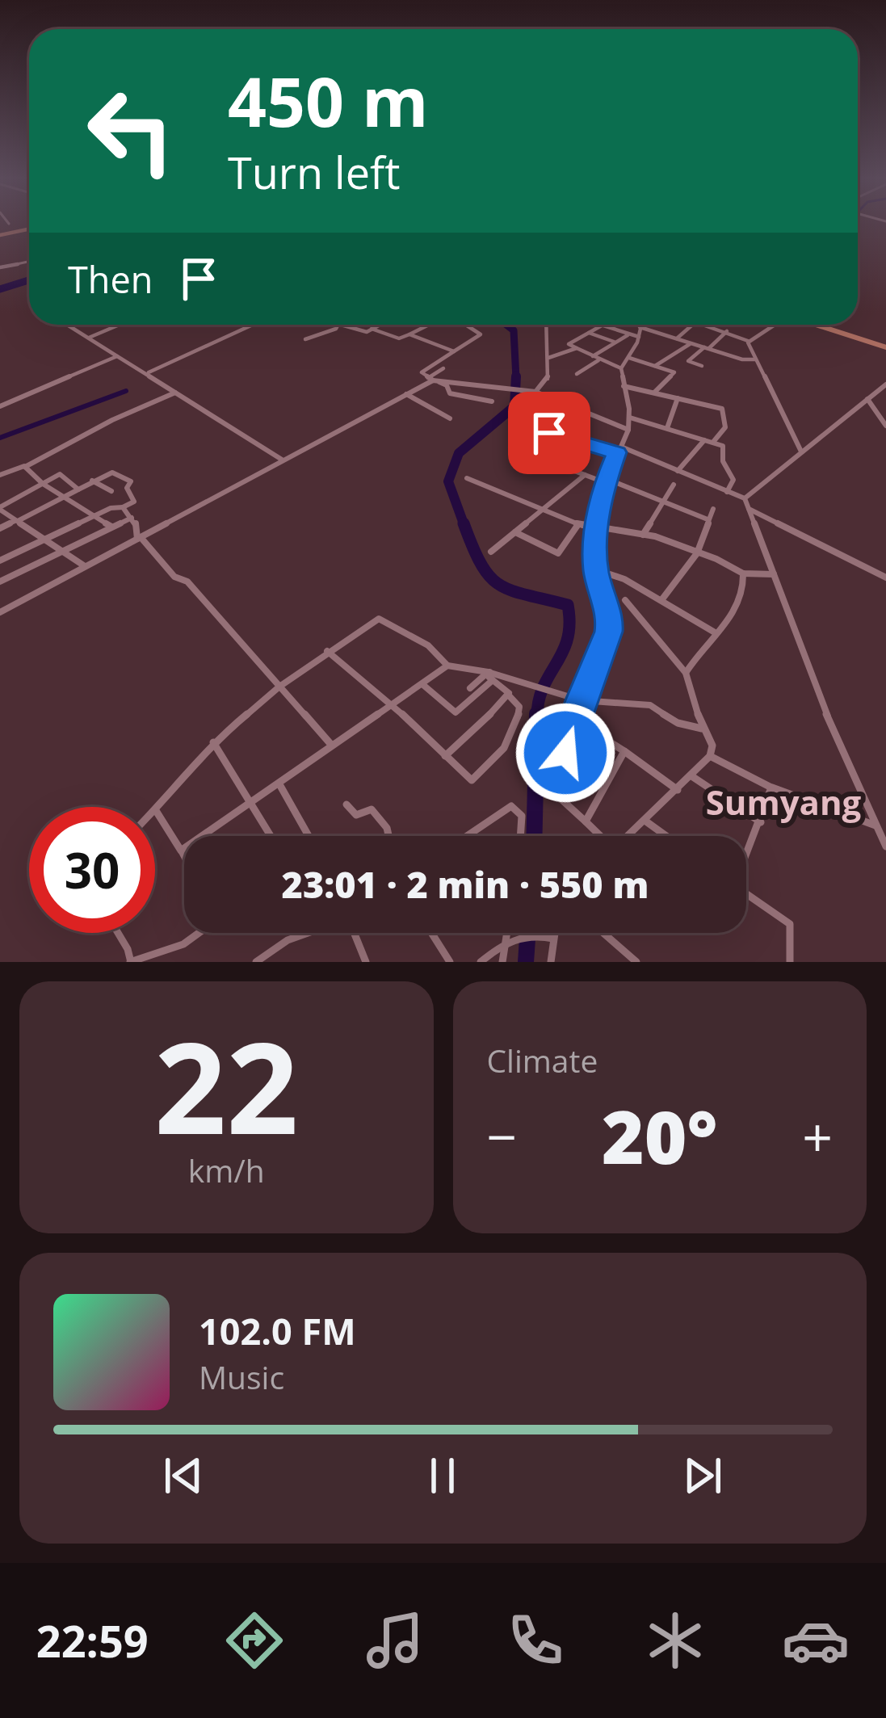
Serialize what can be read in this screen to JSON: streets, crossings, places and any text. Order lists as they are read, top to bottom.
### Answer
{
  "districts": ["Sumyang"],
  "page": {
    "turn": ["450 m", "Turn left"],
    "then": "Then",
    "limit": "30",
    "trip": "23:01 · 2 min · 550 m",
    "tile": [
      ["22", "km/h"],
      "Climate"
    ],
    "heat": ["−", "20°", "+"],
    "song": ["102.0 FM", "Music"],
    "tabs": "22:59"
  }
}
